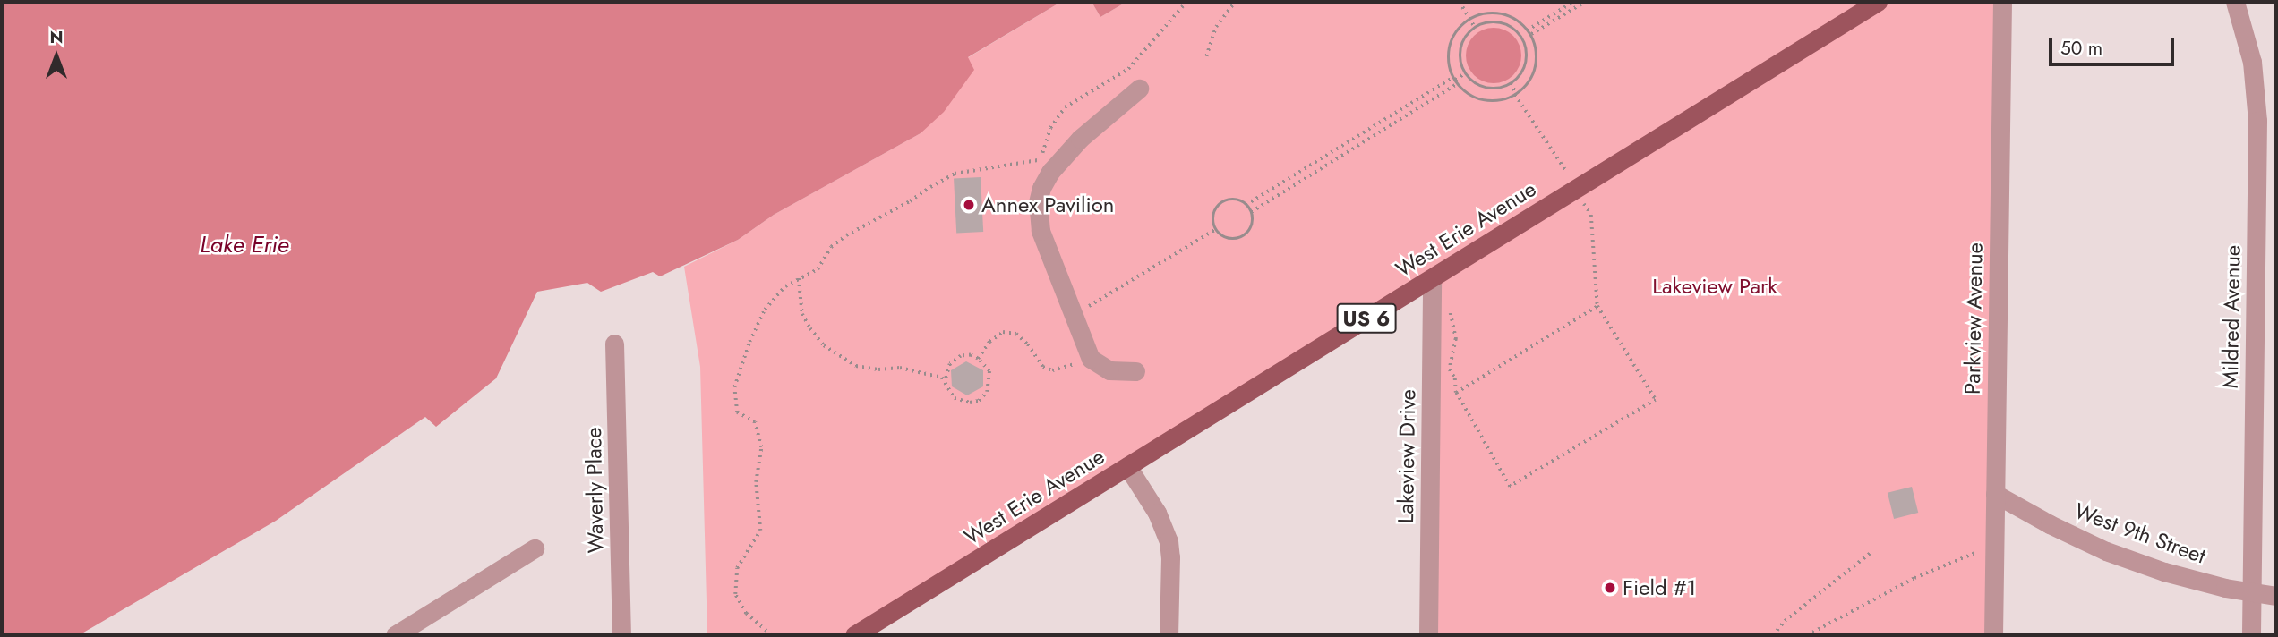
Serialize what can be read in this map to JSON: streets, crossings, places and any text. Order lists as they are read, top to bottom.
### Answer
{
  "streets": {
    "main road": ["West Erie Avenue", "US 6"],
    "street": [
      "Mildred Avenue",
      "Parkview Avenue",
      "Lakeview Drive",
      "Waverly Place",
      "West 9th Street"
    ]
  },
  "crossings": [
    ["West Erie Avenue", "Lakeview Drive"],
    ["Mildred Avenue", "West 9th Street"],
    ["Parkview Avenue", "West 9th Street"]
  ],
  "water": ["Lake Erie"],
  "parks": ["Lakeview Park"],
  "places": ["Annex Pavilion", "Field #1"],
  "scale_bar": "50 m",
  "north": "top"
}
